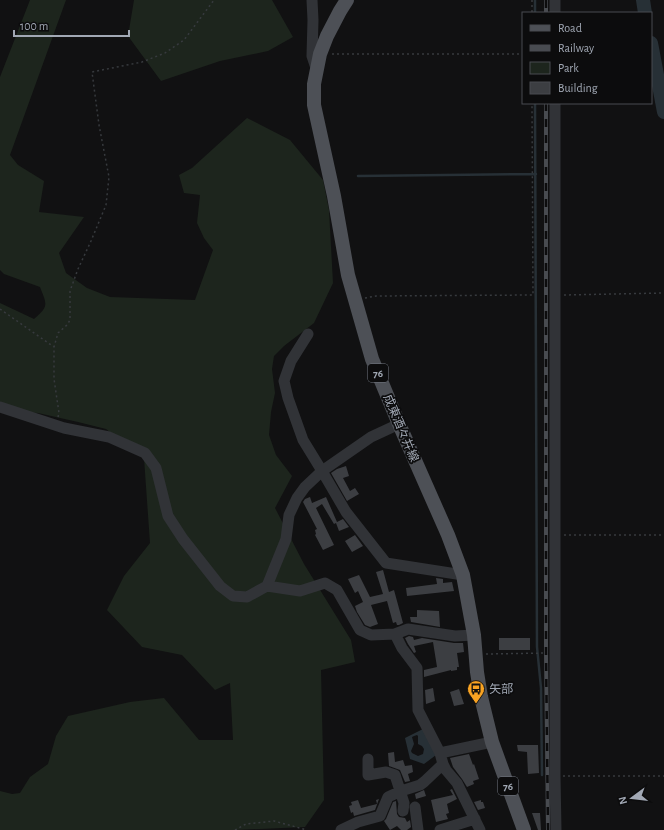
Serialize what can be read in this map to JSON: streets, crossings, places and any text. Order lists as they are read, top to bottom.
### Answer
{
  "streets": {
    "main road": ["76", "成東酒々井線"]
  },
  "places": {
    "bus stop": ["矢部"]
  },
  "legend": [
    "Road",
    "Railway",
    "Park",
    "Building"
  ],
  "scale_bar": "100 m",
  "north": "left"
}
